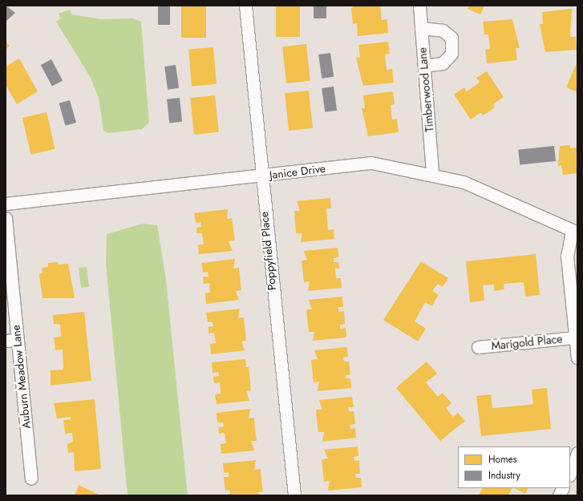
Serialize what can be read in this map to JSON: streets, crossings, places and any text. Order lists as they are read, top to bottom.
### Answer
{
  "streets": {
    "street": [
      "Timberwood Lane",
      "Janice Drive",
      "Poppyfield Place",
      "Marigold Place",
      "Auburn Meadow Lane"
    ]
  },
  "crossings": [
    ["Timberwood Lane", "Janice Drive"],
    ["Janice Drive", "Poppyfield Place"]
  ],
  "legend": ["Homes", "Industry"]
}
